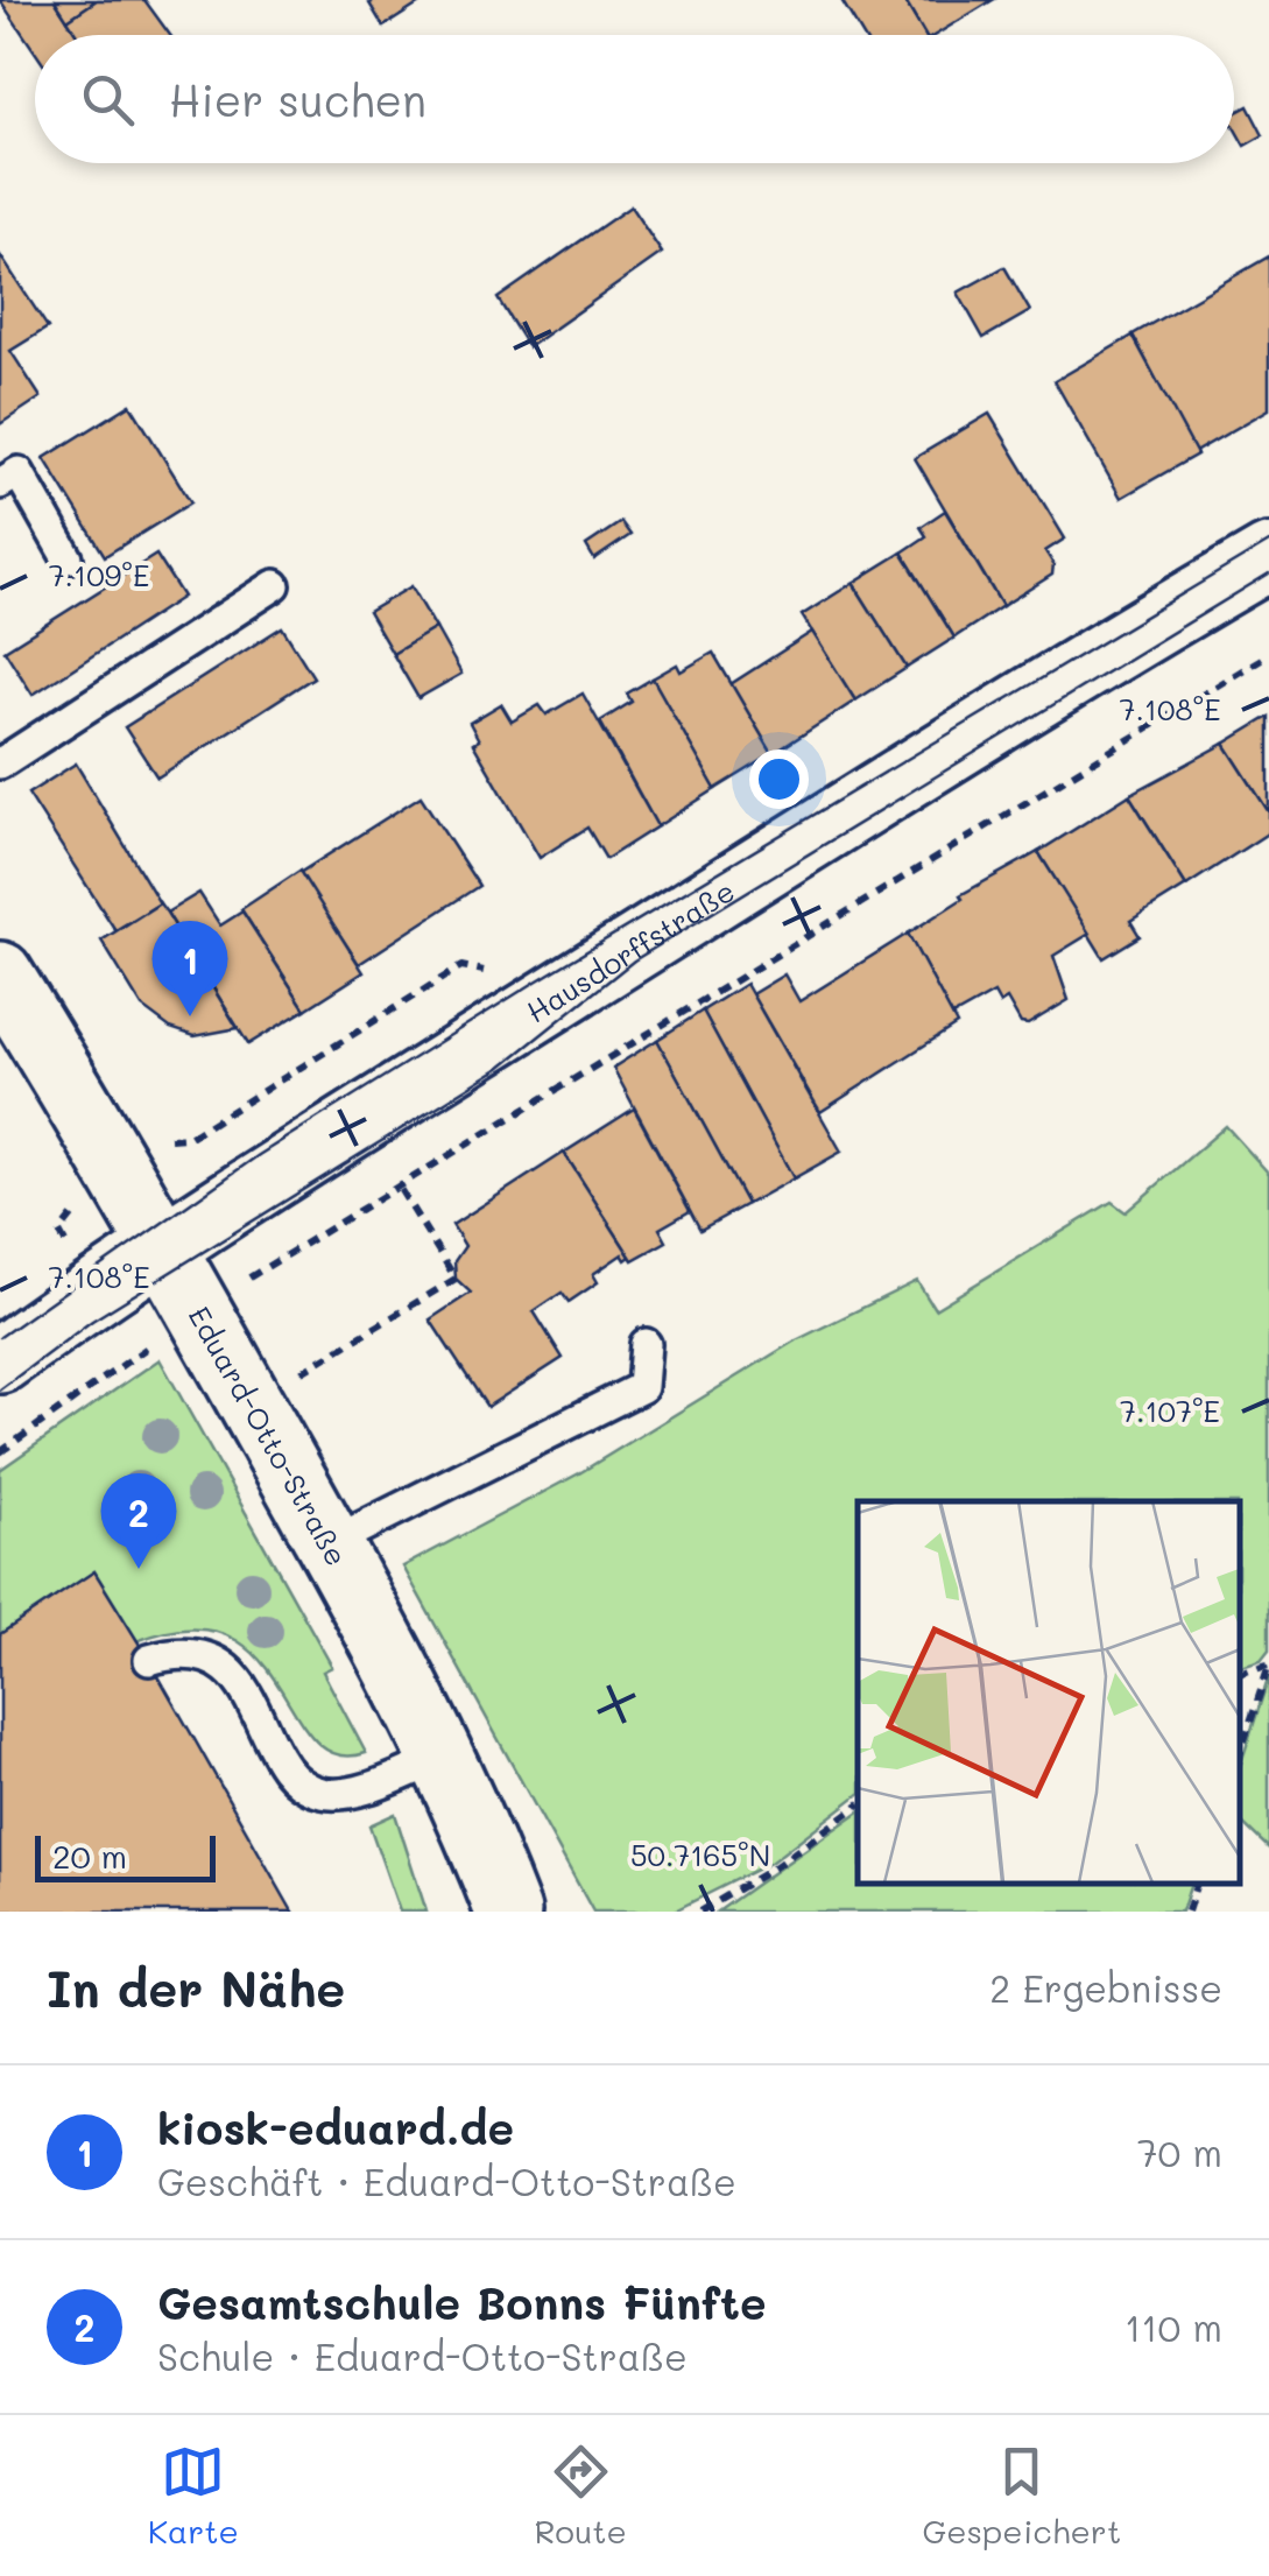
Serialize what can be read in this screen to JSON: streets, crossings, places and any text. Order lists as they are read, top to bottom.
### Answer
{
  "streets": {
    "main road": ["Hausdorffstraße", "Eduard-Otto-Straße"]
  },
  "crossings": [
    ["Hausdorffstraße", "Eduard-Otto-Straße"]
  ],
  "scale_bar": "20 m",
  "page": {
    "search": "Hier suchen",
    "pins": ["1", "2"],
    "scale": "20 m",
    "heading": ["In der Nähe", "2 Ergebnisse"],
    "list": [
      {
        "mark": "1",
        "name": "kiosk-eduard.de",
        "note": "Geschäft · Eduard-Otto-Straße",
        "value": "70 m"
      },
      {
        "mark": "2",
        "name": "Gesamtschule Bonns Fünfte",
        "note": "Schule · Eduard-Otto-Straße",
        "value": "110 m"
      }
    ],
    "nav": ["Karte", "Route", "Gespeichert"]
  },
  "coordinates": [
    "7.109°E",
    "7.108°E",
    "7.107°E",
    "50.7165°N"
  ]
}
